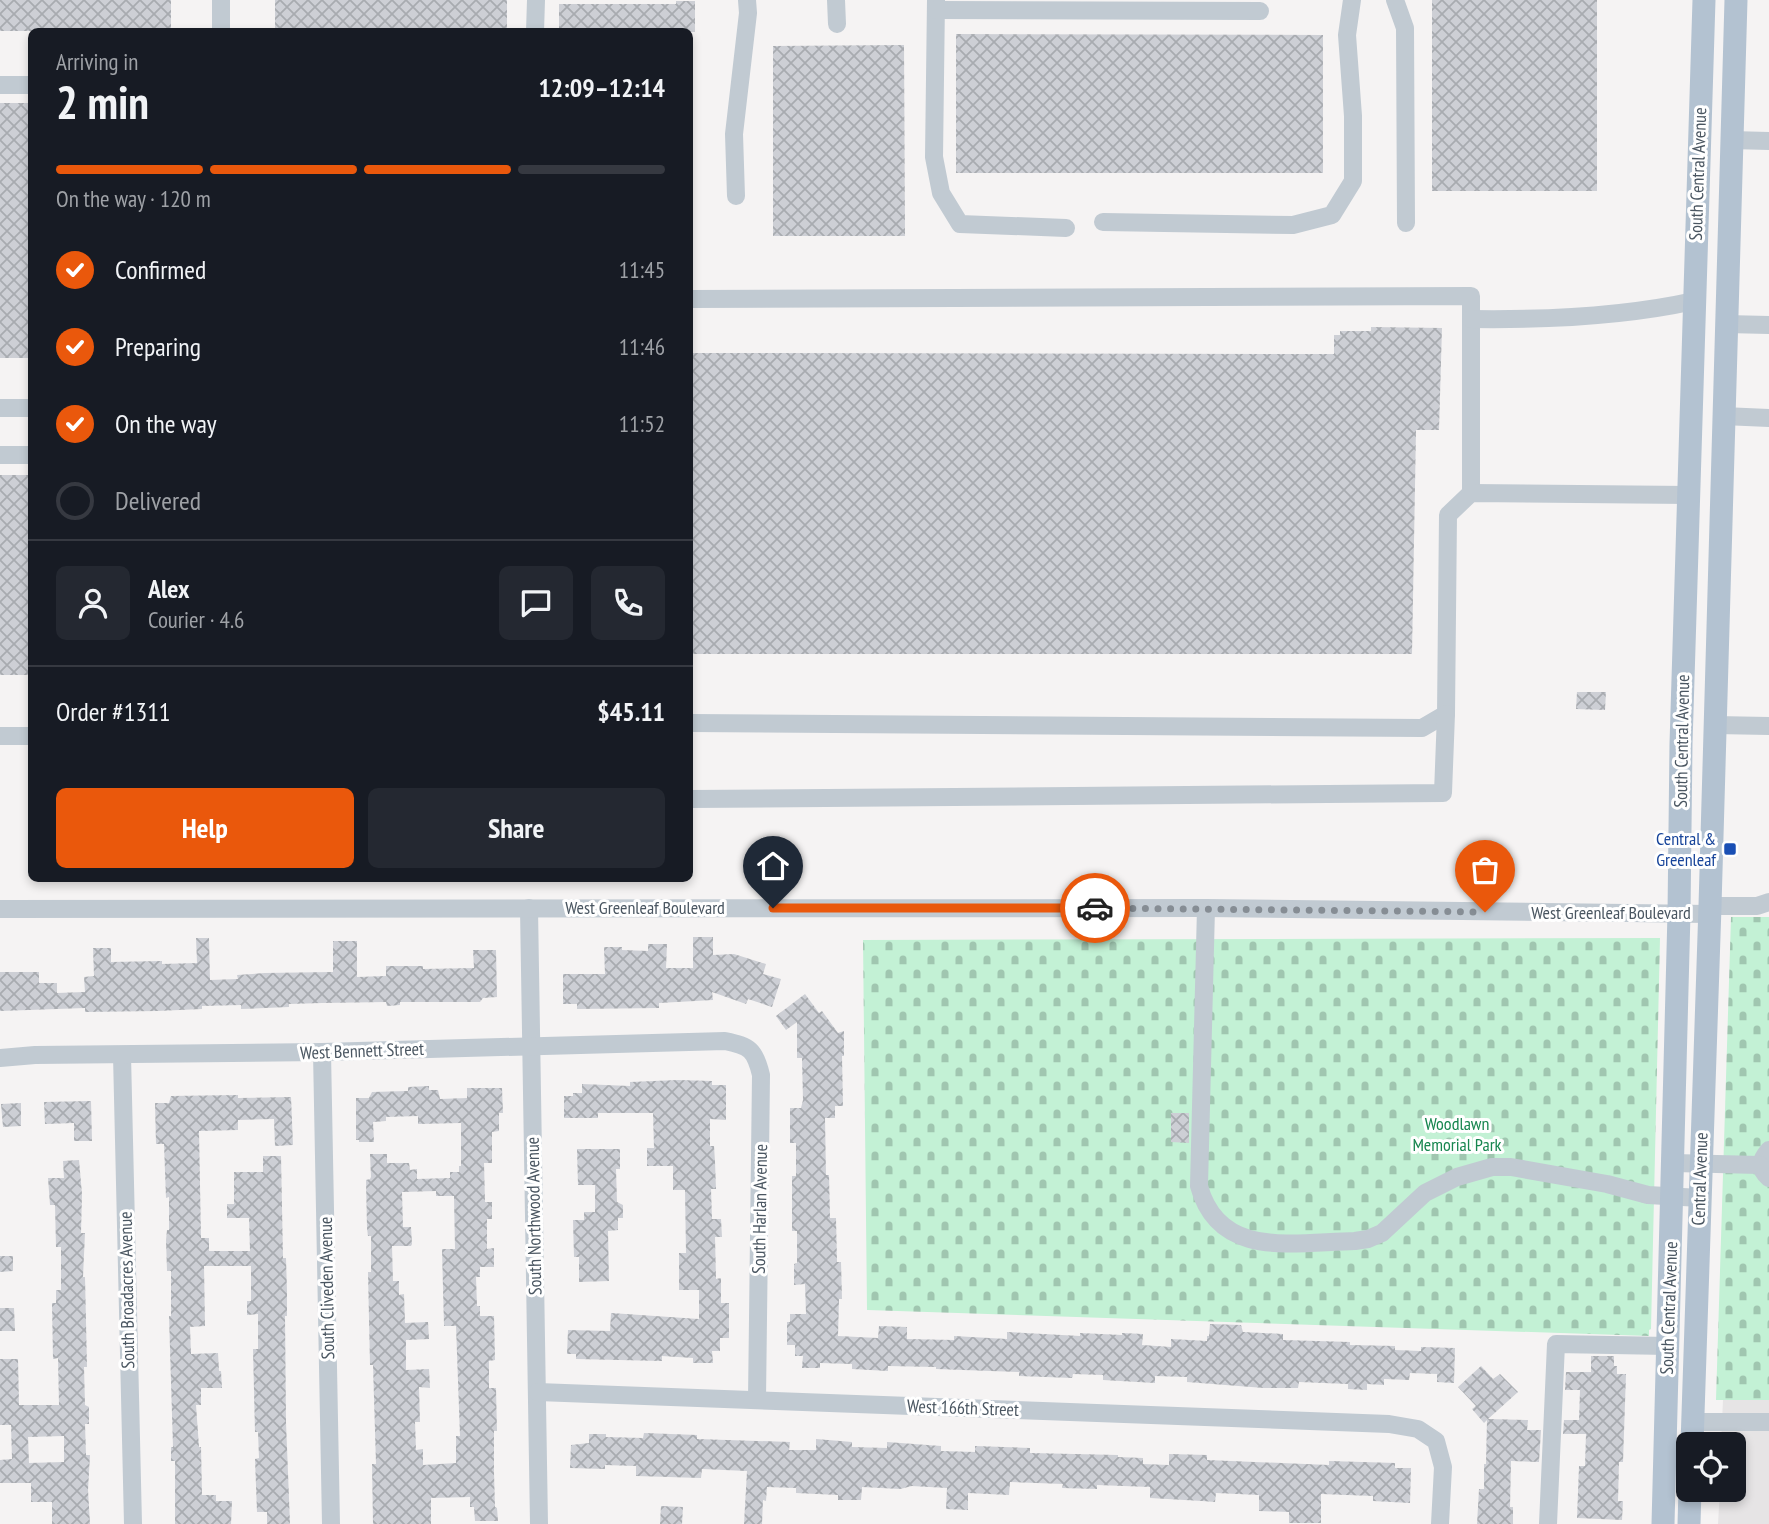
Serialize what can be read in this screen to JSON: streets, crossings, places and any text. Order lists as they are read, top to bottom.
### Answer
{
  "streets": {
    "main road": ["South Central Avenue", "Central Avenue"],
    "street": [
      "West Greenleaf Boulevard",
      "West Bennett Street",
      "South Harlan Avenue",
      "South Northwood Avenue",
      "South Cliveden Avenue",
      "South Broadacres Avenue",
      "West 166th Street"
    ]
  },
  "crossings": [
    ["South Central Avenue", "West Greenleaf Boulevard"],
    ["South Central Avenue", "Central Avenue"],
    ["West Greenleaf Boulevard", "Central Avenue"],
    ["West Greenleaf Boulevard", "South Northwood Avenue"],
    ["West Bennett Street", "South Harlan Avenue"],
    ["West Bennett Street", "South Northwood Avenue"],
    ["West Bennett Street", "South Cliveden Avenue"],
    ["West Bennett Street", "South Broadacres Avenue"],
    ["South Harlan Avenue", "West 166th Street"],
    ["South Northwood Avenue", "West 166th Street"]
  ],
  "parks": ["Woodlawn Memorial Park"],
  "places": {
    "transit": ["Central & Greenleaf"]
  },
  "page": {
    "heading": ["2 min", "Arriving in", "12:09–12:14"],
    "panel": [
      "Alex",
      "Courier · 4.6",
      "Order #1311",
      "$45.11"
    ],
    "bar": "On the way · 120 m",
    "list": [
      ["Confirmed", "11:45"],
      ["Preparing", "11:46"],
      ["On the way", "11:52"],
      "Delivered"
    ],
    "buttons": ["Help", "Share"]
  }
}
